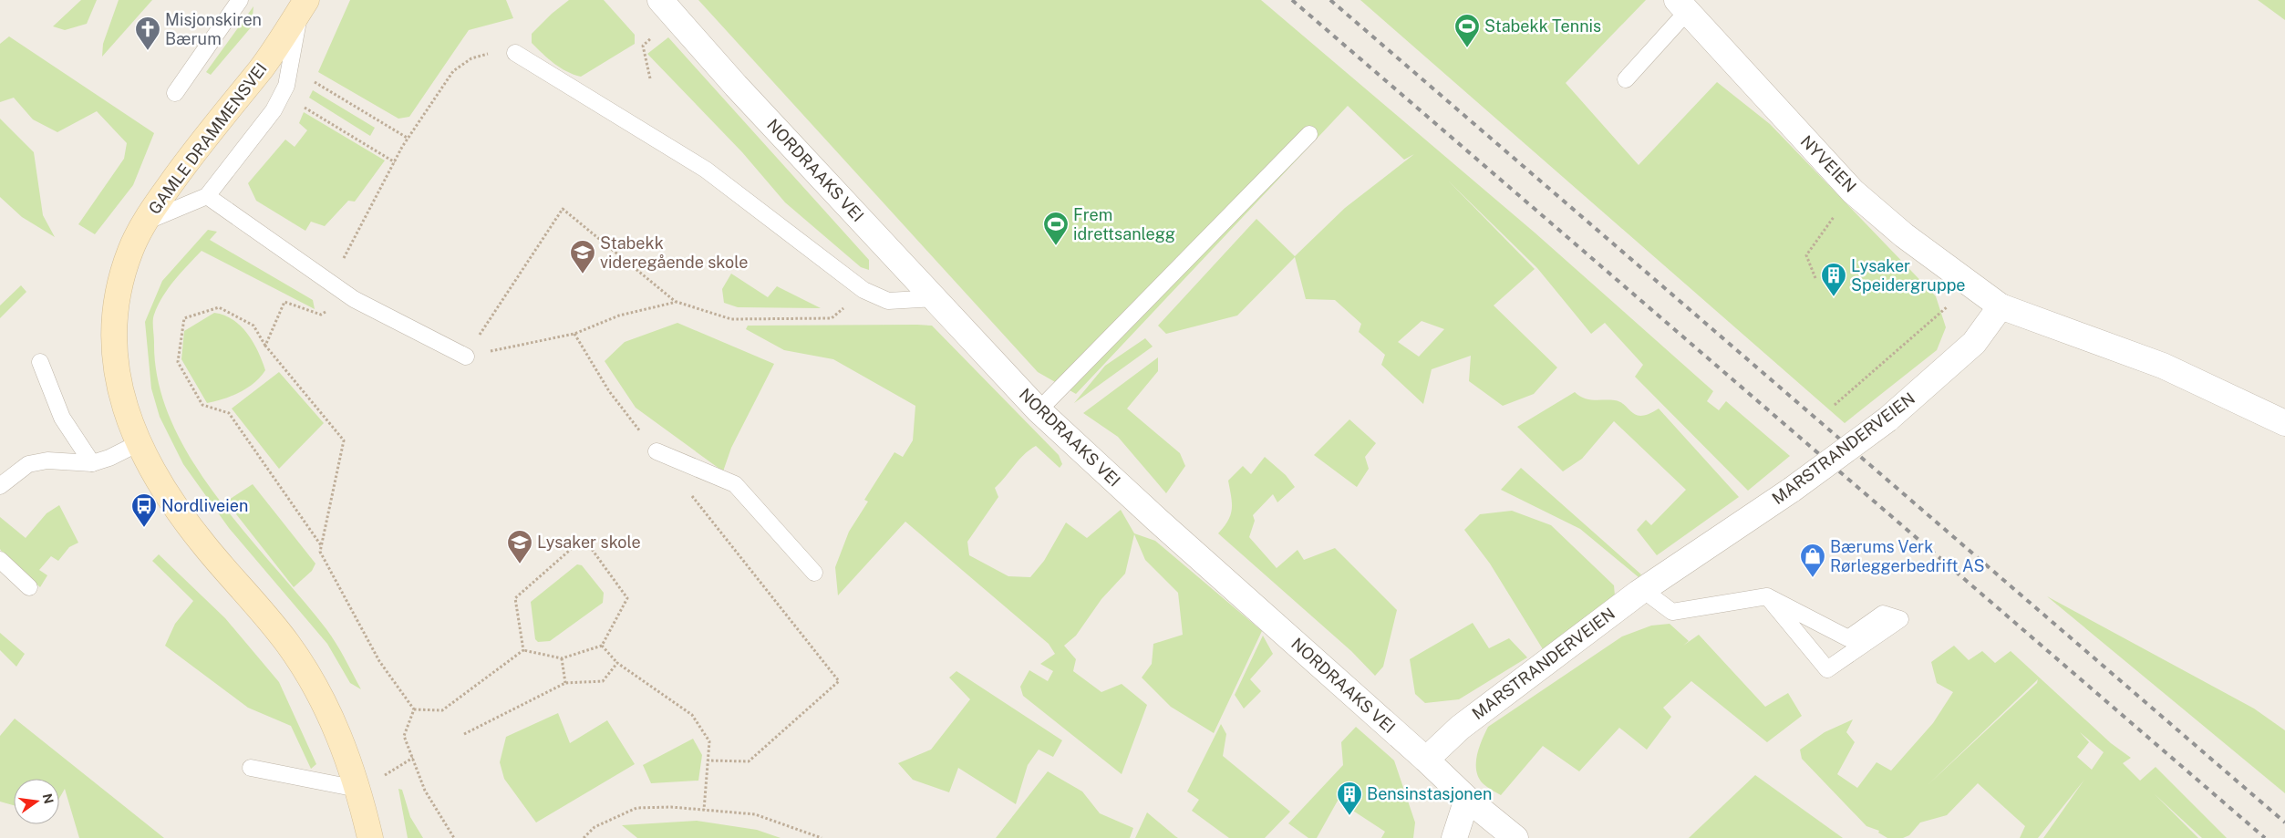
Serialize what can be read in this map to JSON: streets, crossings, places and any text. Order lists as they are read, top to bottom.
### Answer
{
  "streets": {
    "main road": ["GAMLE DRAMMENSVEI"],
    "street": ["NYVEIEN", "NORDRAAKS VEI", "MARSTRANDERVEIEN"]
  },
  "crossings": [
    ["NYVEIEN", "MARSTRANDERVEIEN"],
    ["NORDRAAKS VEI", "MARSTRANDERVEIEN"]
  ],
  "places": {
    "sports": ["Stabekk Tennis", "Frem idrettsanlegg"],
    "church": ["Misjonskiren Bærum"],
    "school or university": ["Stabekk videregående skole", "Lysaker skole"],
    "building": ["Lysaker Speidergruppe", "Bensinstasjonen"],
    "bus stop": ["Nordliveien"],
    "shop": ["Bærums Verk Rørleggerbedrift AS"]
  },
  "north": "right"
}
